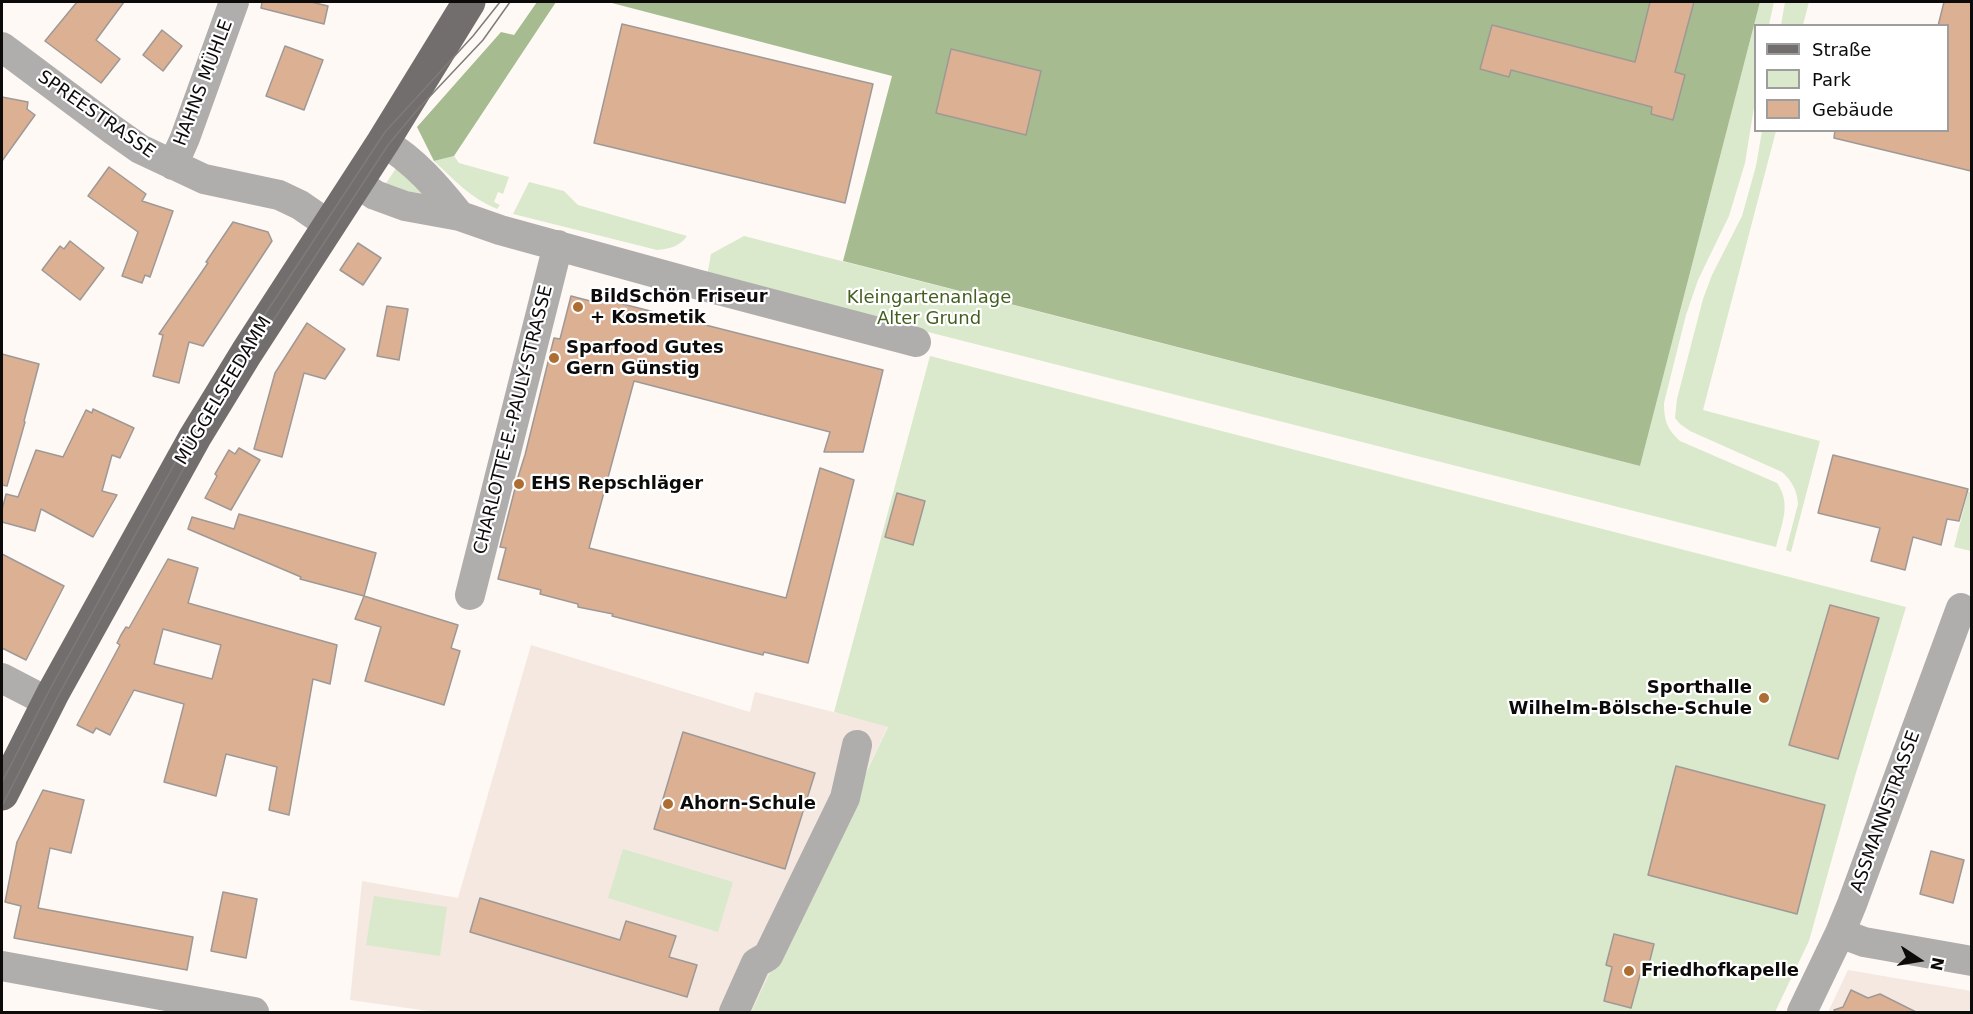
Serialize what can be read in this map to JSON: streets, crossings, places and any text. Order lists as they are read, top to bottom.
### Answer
{
  "streets": {
    "main road": ["MÜGGELSEEDAMM"],
    "street": [
      "HAHNS MÜHLE",
      "SPREESTRASSE",
      "CHARLOTTE-E.-PAULY-STRASSE",
      "ASSMANNSTRASSE"
    ]
  },
  "crossings": [
    ["HAHNS MÜHLE", "SPREESTRASSE"],
    ["SPREESTRASSE", "MÜGGELSEEDAMM"]
  ],
  "parks": ["Kleingartenanlage Alter Grund"],
  "places": [
    "BildSchön Friseur + Kosmetik",
    "Sparfood Gutes Gern Günstig",
    "EHS Repschläger",
    "Sporthalle Wilhelm-Bölsche-Schule",
    "Ahorn-Schule",
    "Friedhofkapelle"
  ],
  "legend": ["Straße", "Park", "Gebäude"],
  "north": "right"
}
